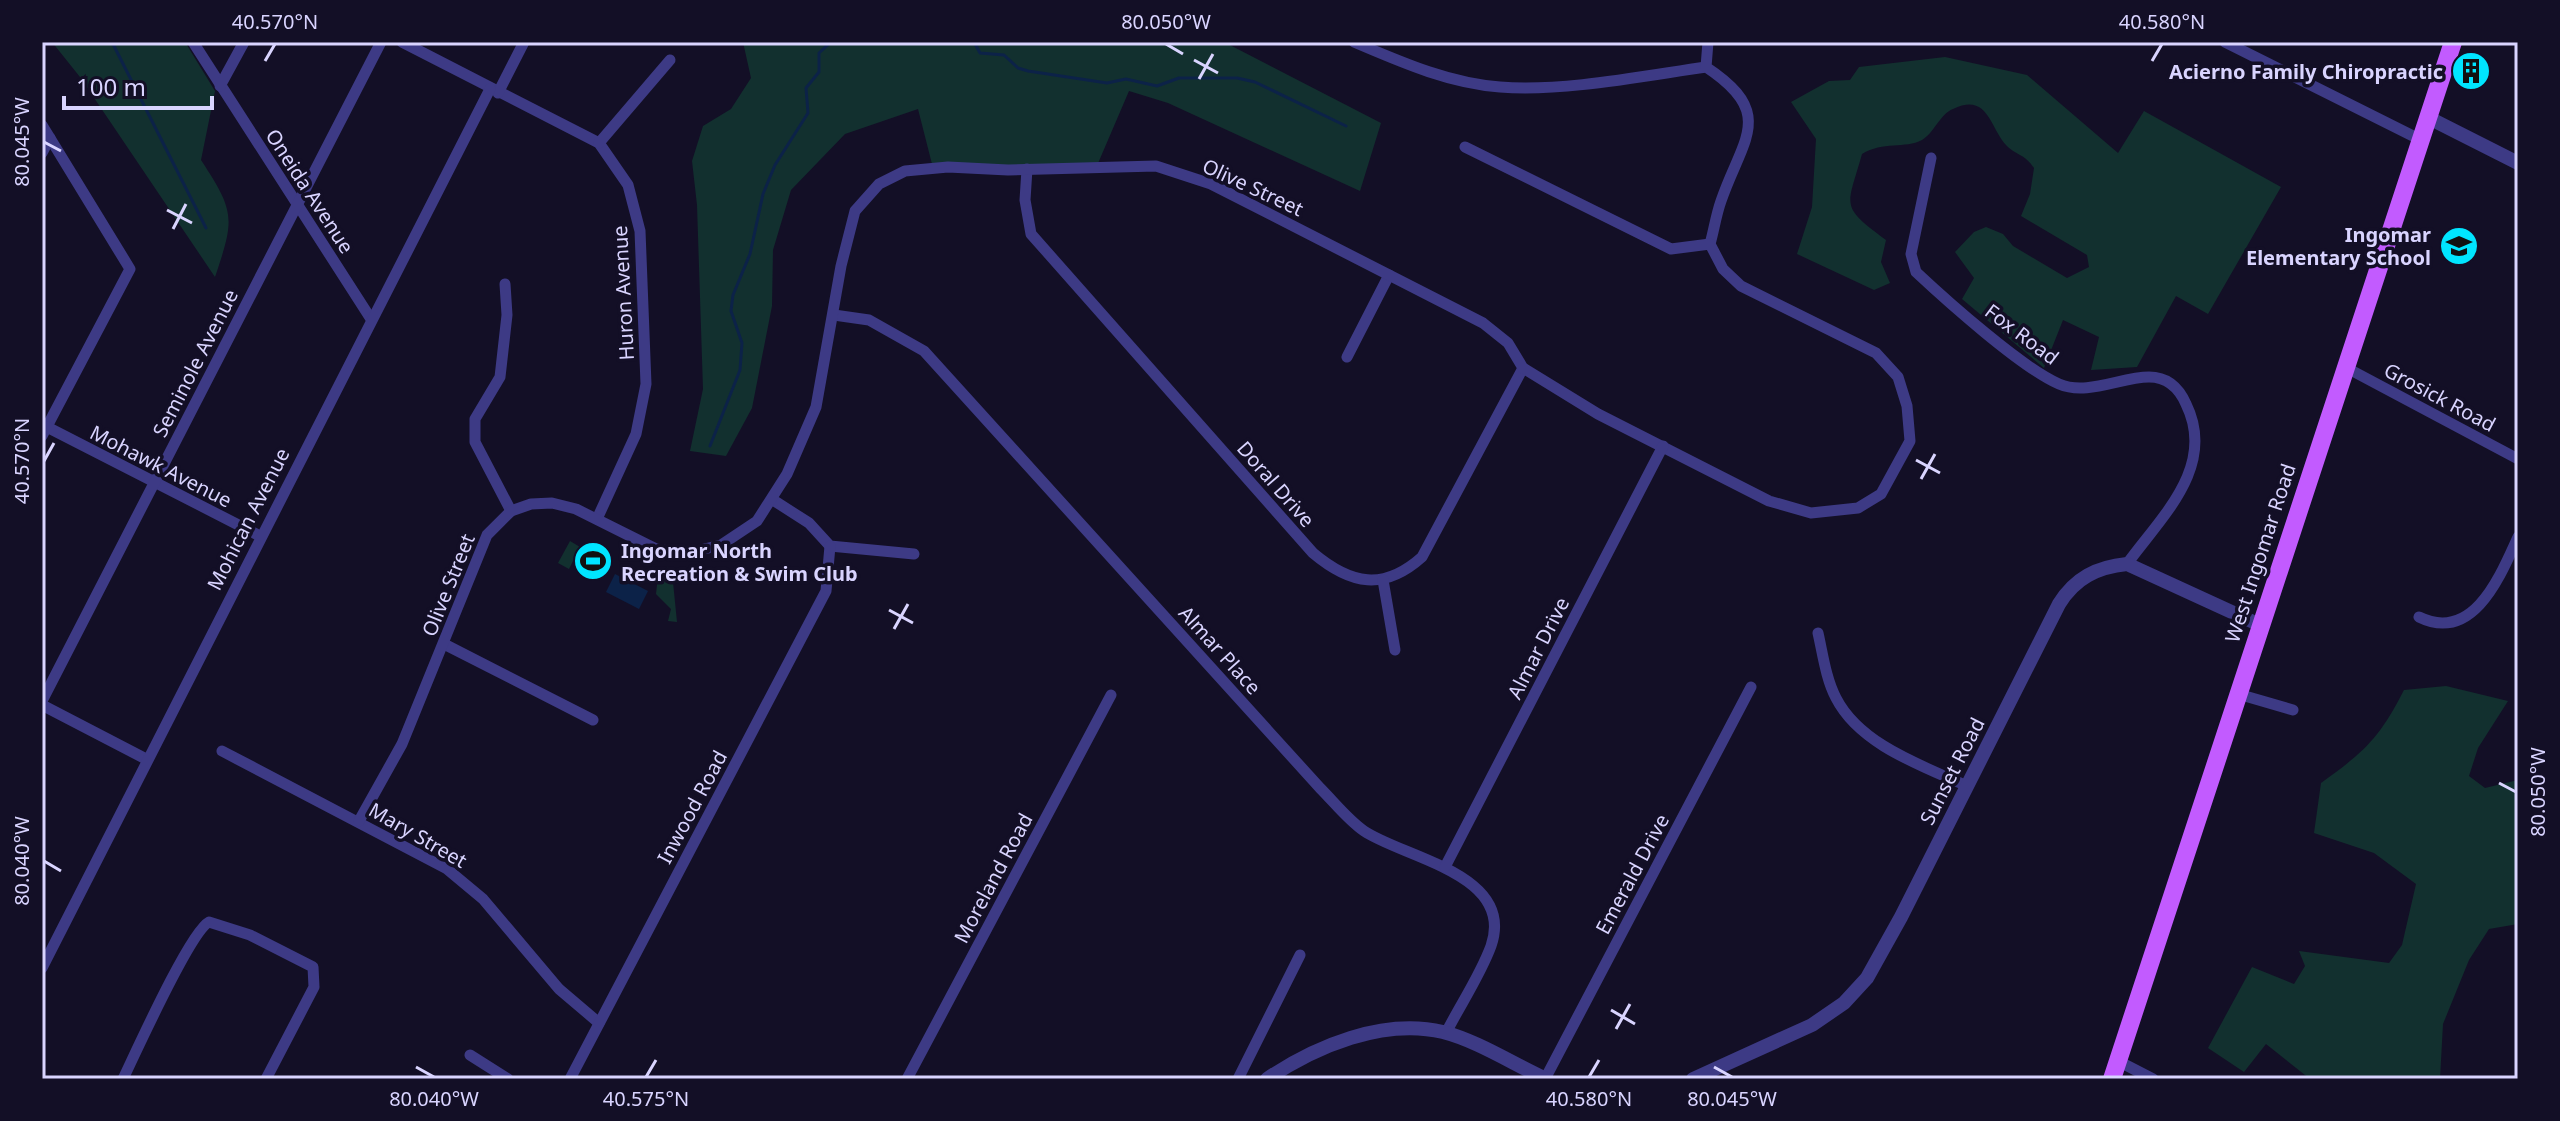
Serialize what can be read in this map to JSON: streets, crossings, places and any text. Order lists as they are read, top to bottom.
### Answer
{
  "streets": {
    "main road": ["West Ingomar Road"],
    "street": [
      "Olive Street",
      "Oneida Avenue",
      "Huron Avenue",
      "Fox Road",
      "Seminole Avenue",
      "Grosick Road",
      "Mohawk Avenue",
      "Doral Drive",
      "Mohican Avenue",
      "Almar Drive",
      "Almar Place",
      "Sunset Road",
      "Inwood Road",
      "Mary Street",
      "Emerald Drive",
      "Moreland Road"
    ]
  },
  "crossings": [
    ["Olive Street", "Huron Avenue"],
    ["Olive Street", "Doral Drive"],
    ["Olive Street", "Almar Drive"],
    ["Olive Street", "Almar Place"],
    ["Olive Street", "Mary Street"],
    ["Oneida Avenue", "Seminole Avenue"],
    ["Oneida Avenue", "Mohican Avenue"],
    ["Huron Avenue", "Mohican Avenue"],
    ["Fox Road", "Sunset Road"],
    ["Seminole Avenue", "Mohawk Avenue"],
    ["Grosick Road", "West Ingomar Road"],
    ["Mohawk Avenue", "Mohican Avenue"],
    ["Almar Drive", "Almar Place"],
    ["Inwood Road", "Mary Street"]
  ],
  "places": {
    "building": ["Acierno Family Chiropractic"],
    "school or university": ["Ingomar Elementary School"],
    "sports": ["Ingomar North Recreation & Swim Club"]
  },
  "scale_bar": "100 m",
  "coordinates": [
    "40.570°N",
    "80.050°W",
    "40.580°N",
    "80.045°W",
    "80.040°W",
    "40.575°N"
  ]
}
